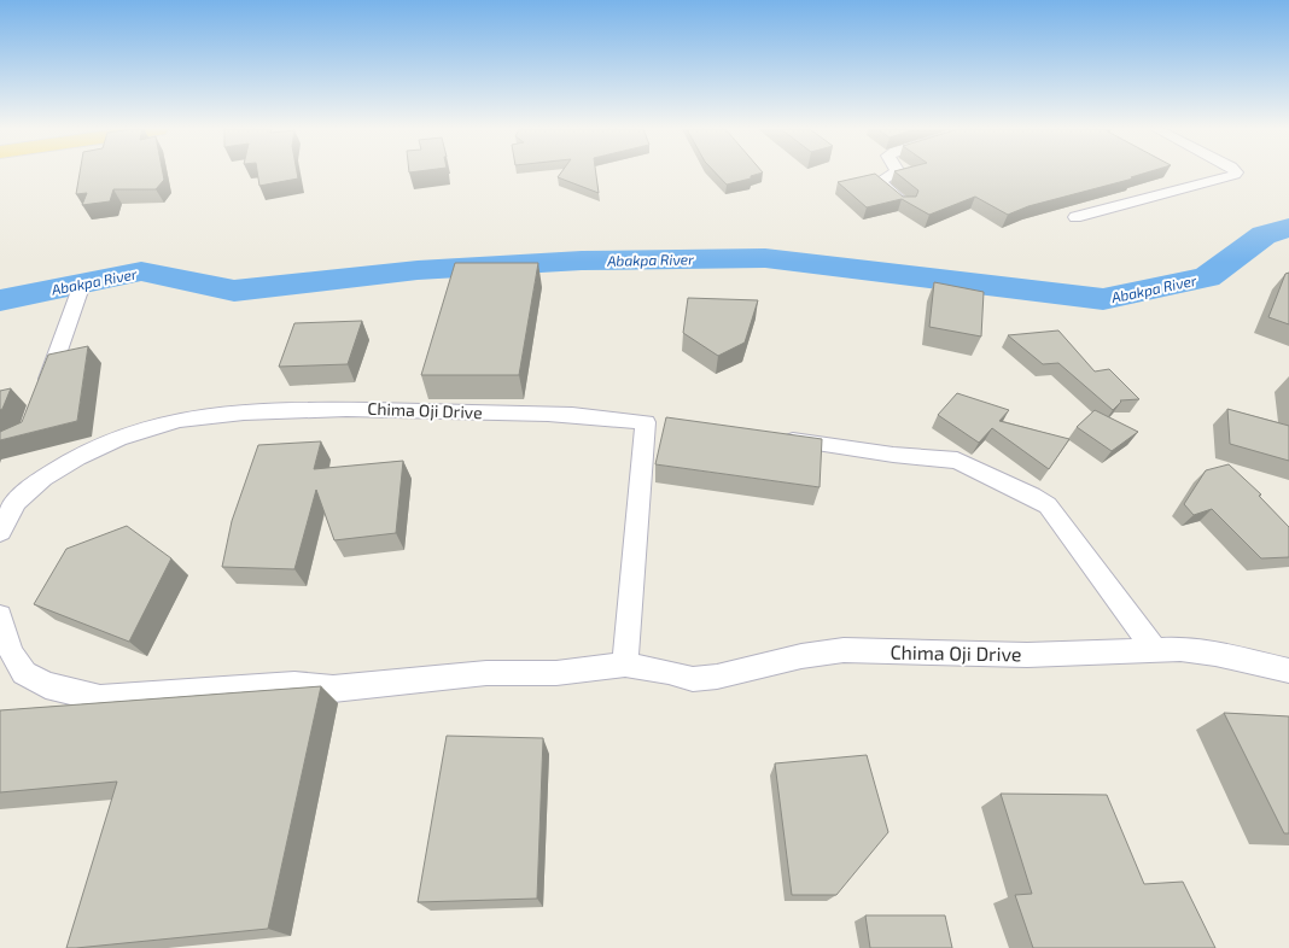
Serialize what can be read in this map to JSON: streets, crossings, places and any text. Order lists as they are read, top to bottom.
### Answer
{
  "streets": {
    "street": ["Chima Oji Drive"]
  },
  "water": ["Abakpa River"]
}
